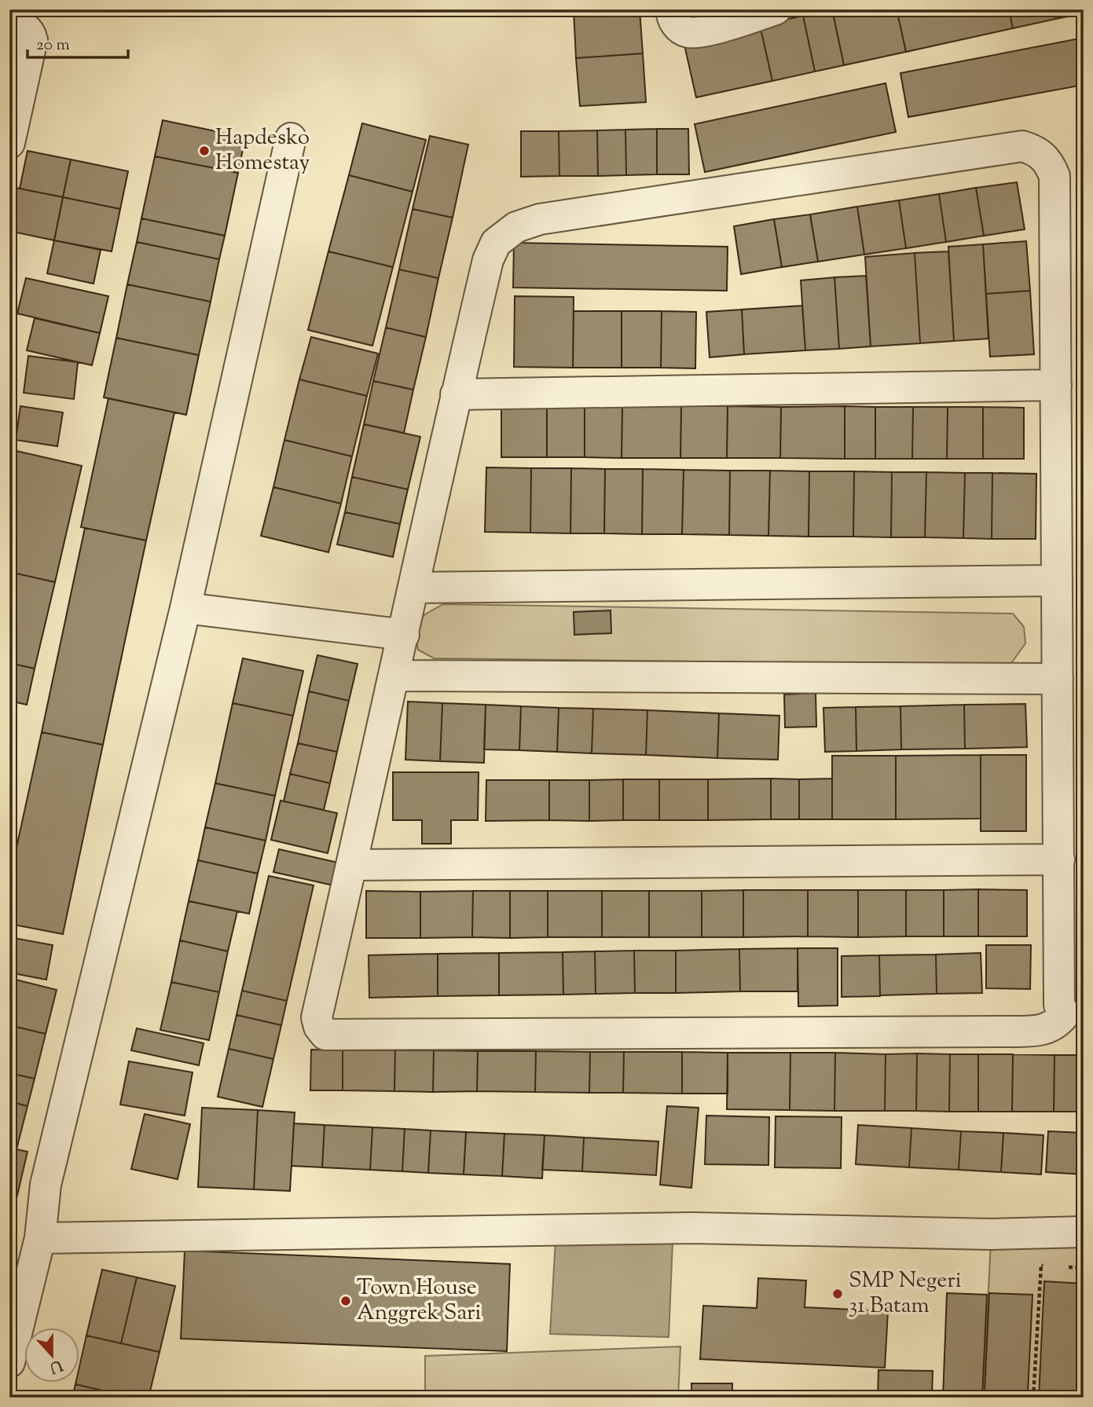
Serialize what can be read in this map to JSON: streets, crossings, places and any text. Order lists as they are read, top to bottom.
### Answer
{
  "places": ["Hapdesko Homestay", "SMP Negeri 31 Batam", "Town House Anggrek Sari"],
  "scale_bar": "20 m",
  "north": "bottom"
}
